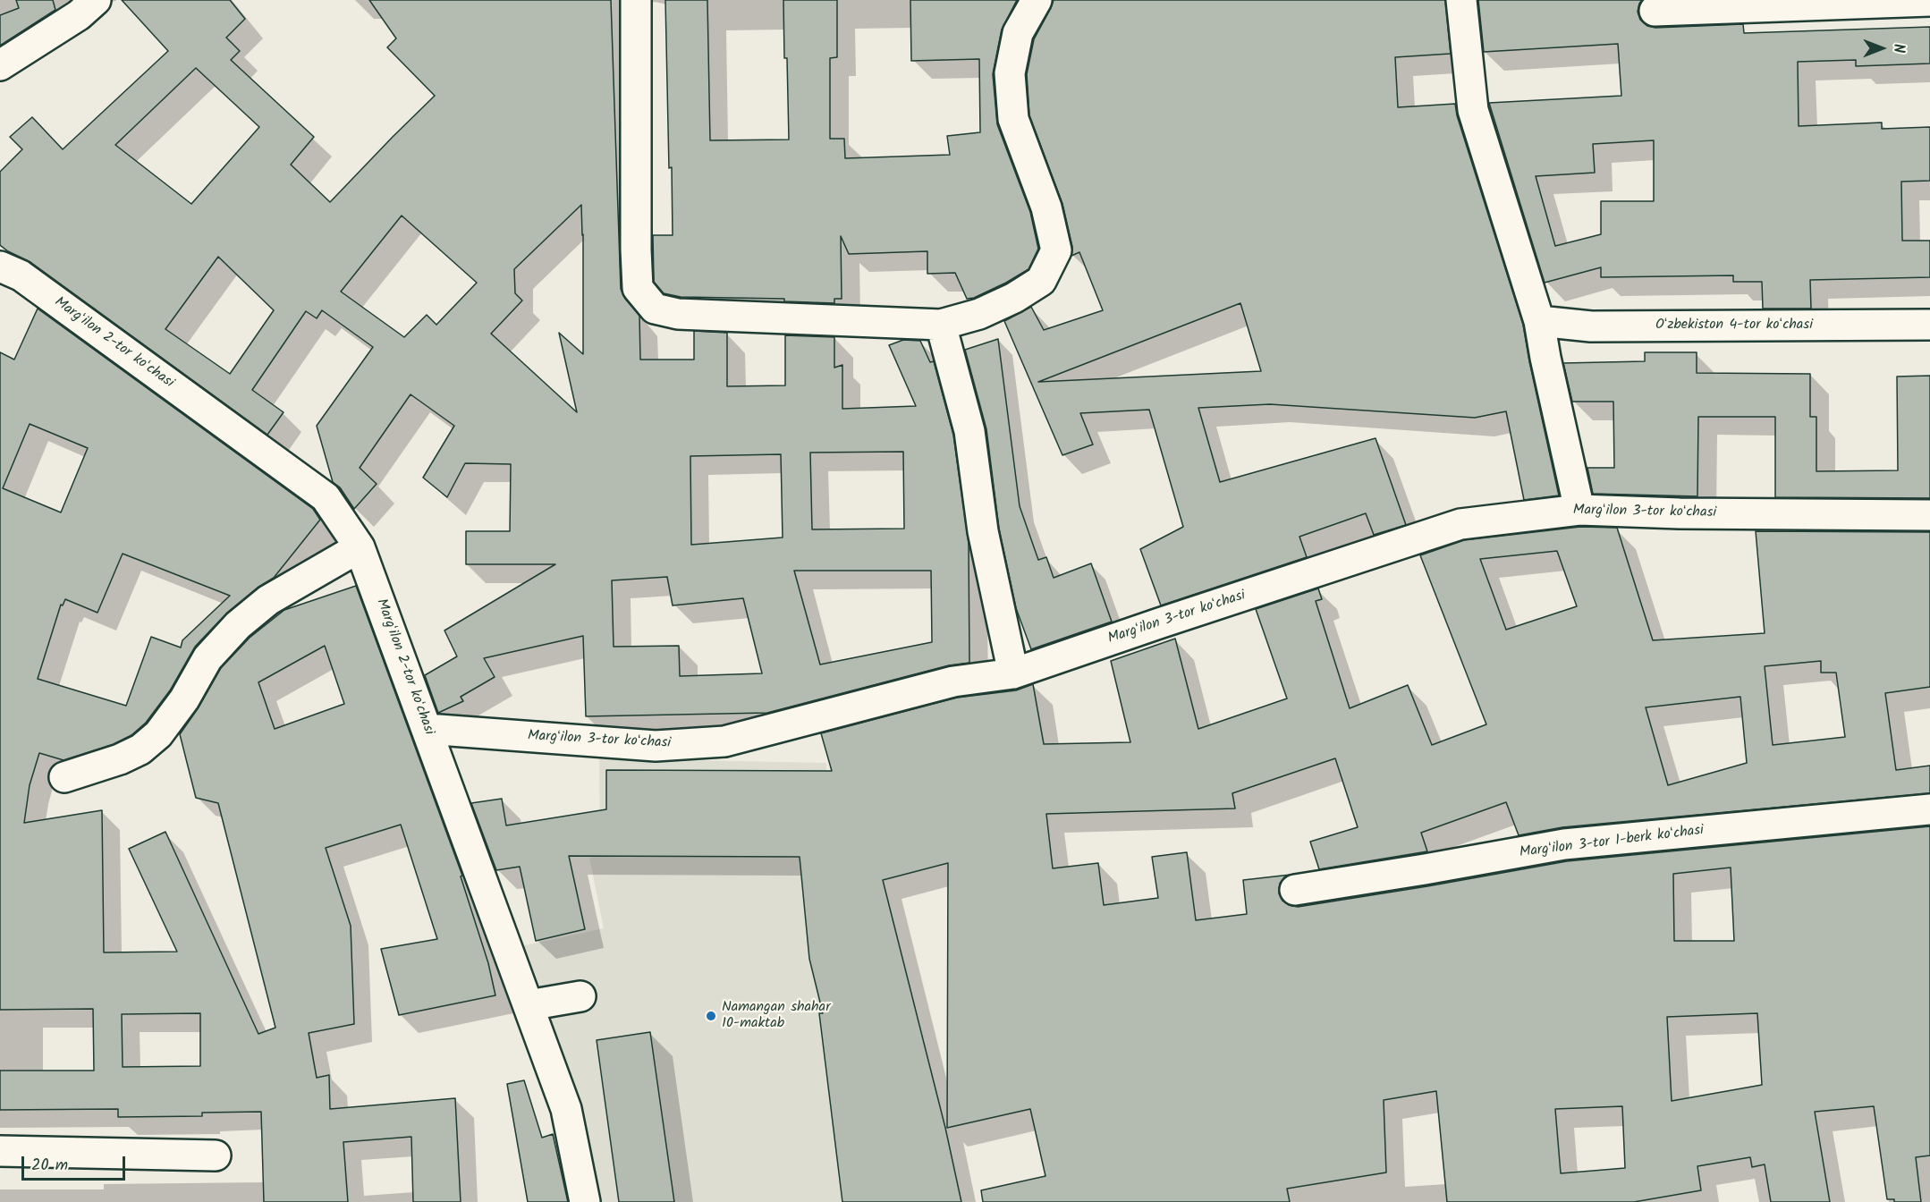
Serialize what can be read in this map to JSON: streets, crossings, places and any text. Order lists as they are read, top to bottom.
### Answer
{
  "streets": {
    "street": [
      "Oʻzbekiston 4-tor koʻchasi",
      "Margʻilon 2-tor koʻchasi",
      "Margʻilon 3-tor koʻchasi",
      "Margʻilon 3-tor 1-berk koʻchasi"
    ]
  },
  "crossings": [
    ["Margʻilon 2-tor koʻchasi", "Margʻilon 3-tor koʻchasi"]
  ],
  "places": ["Namangan shahar 10-maktab"],
  "scale_bar": "20 m",
  "north": "right"
}
